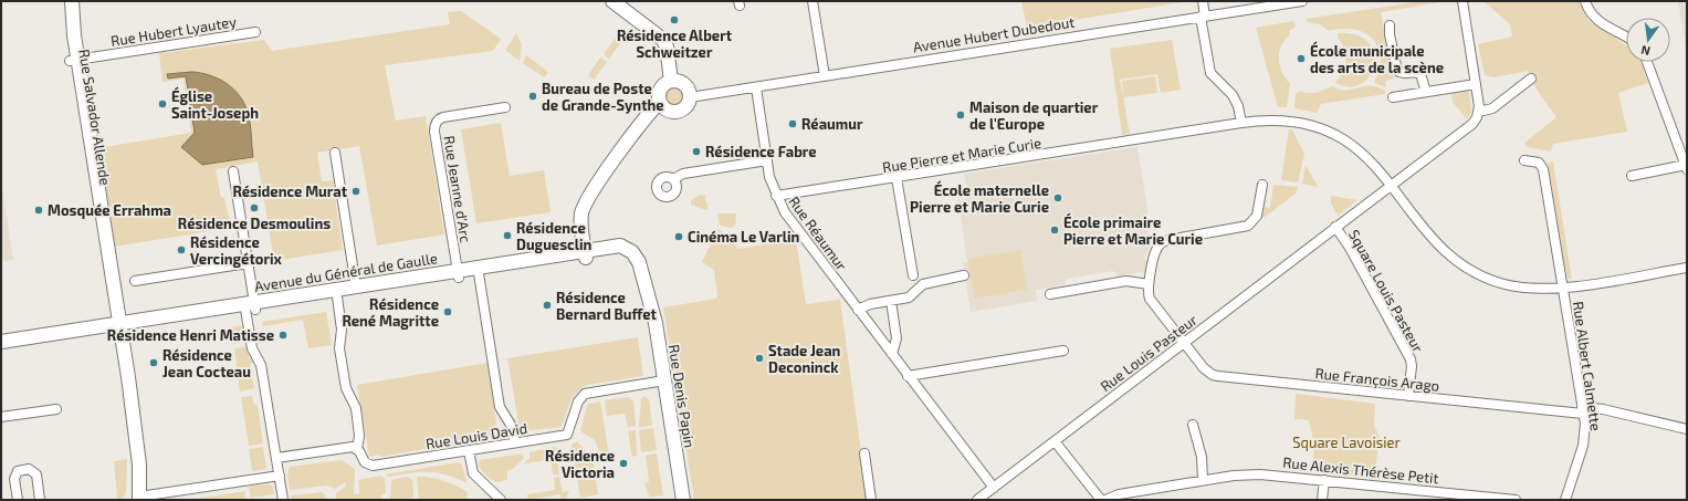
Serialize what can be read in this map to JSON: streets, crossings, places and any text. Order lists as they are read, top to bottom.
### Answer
{
  "streets": {
    "street": [
      "Rue Hubert Lyautey",
      "Avenue Hubert Dubedout",
      "Rue Salvador Allende",
      "Rue Pierre et Marie Curie",
      "Rue Jeanne d'Arc",
      "Rue Réaumur",
      "Avenue du Général de Gaulle",
      "Square Louis Pasteur",
      "Rue Louis Pasteur",
      "Rue Albert Calmette",
      "Rue François Arago",
      "Rue Denis Papin",
      "Rue Louis David",
      "Rue Alexis Thérèse Petit"
    ]
  },
  "crossings": [
    ["Rue Hubert Lyautey", "Rue Salvador Allende"],
    ["Avenue Hubert Dubedout", "Rue Réaumur"],
    ["Rue Salvador Allende", "Avenue du Général de Gaulle"],
    ["Rue Pierre et Marie Curie", "Rue Réaumur"],
    ["Rue Pierre et Marie Curie", "Rue Louis Pasteur"],
    ["Rue Pierre et Marie Curie", "Rue Albert Calmette"],
    ["Rue Jeanne d'Arc", "Avenue du Général de Gaulle"],
    ["Rue Réaumur", "Rue Louis Pasteur"],
    ["Avenue du Général de Gaulle", "Rue Denis Papin"],
    ["Square Louis Pasteur", "Rue Louis Pasteur"],
    ["Square Louis Pasteur", "Rue François Arago"],
    ["Rue Louis Pasteur", "Rue François Arago"],
    ["Rue Albert Calmette", "Rue François Arago"],
    ["Rue Denis Papin", "Rue Louis David"]
  ],
  "parks": ["Square Lavoisier"],
  "places": [
    "Résidence Albert Schweitzer",
    "École municipale des arts de la scène",
    "Bureau de Poste de Grande-Synthe",
    "Église Saint-Joseph",
    "Maison de quartier de l'Europe",
    "Réaumur",
    "Résidence Fabre",
    "Résidence Murat",
    "École maternelle Pierre et Marie Curie",
    "Résidence Desmoulins",
    "Mosquée Errahma",
    "École primaire Pierre et Marie Curie",
    "Résidence Duguesclin",
    "Cinéma Le Varlin",
    "Résidence Vercingétorix",
    "Résidence Bernard Buffet",
    "Résidence René Magritte",
    "Résidence Henri Matisse",
    "Stade Jean Deconinck",
    "Résidence Jean Cocteau",
    "Résidence Victoria"
  ],
  "north": "bottom"
}
